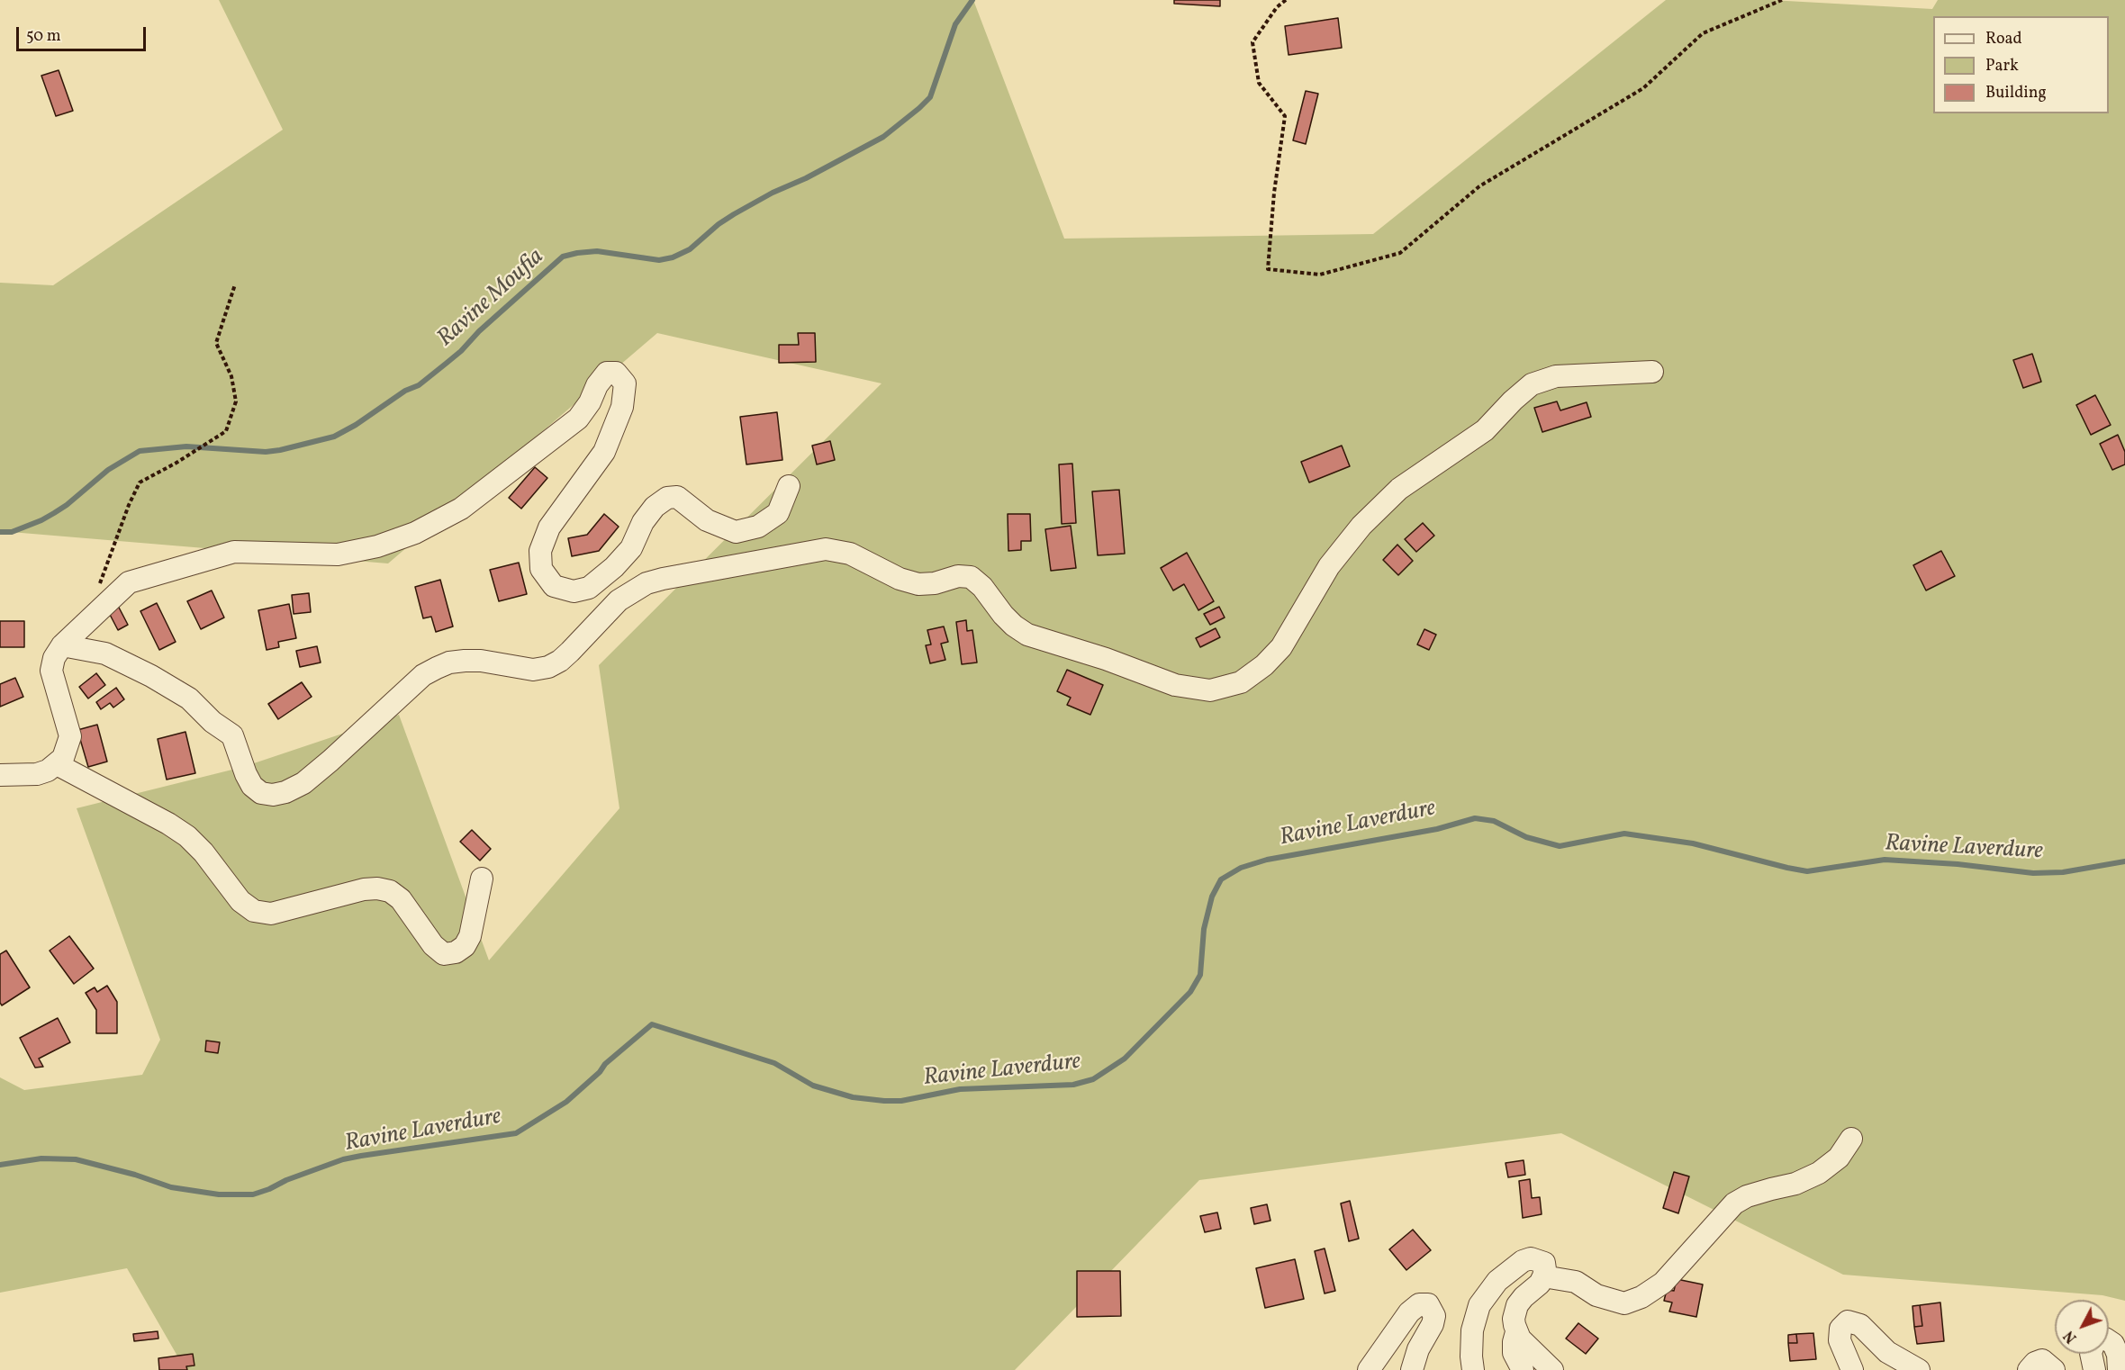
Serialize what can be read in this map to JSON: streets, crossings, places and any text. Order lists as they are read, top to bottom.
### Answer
{
  "water": ["Ravine Moufia", "Ravine Laverdure"],
  "legend": ["Road", "Park", "Building"],
  "scale_bar": "50 m",
  "north": "bottom left"
}
